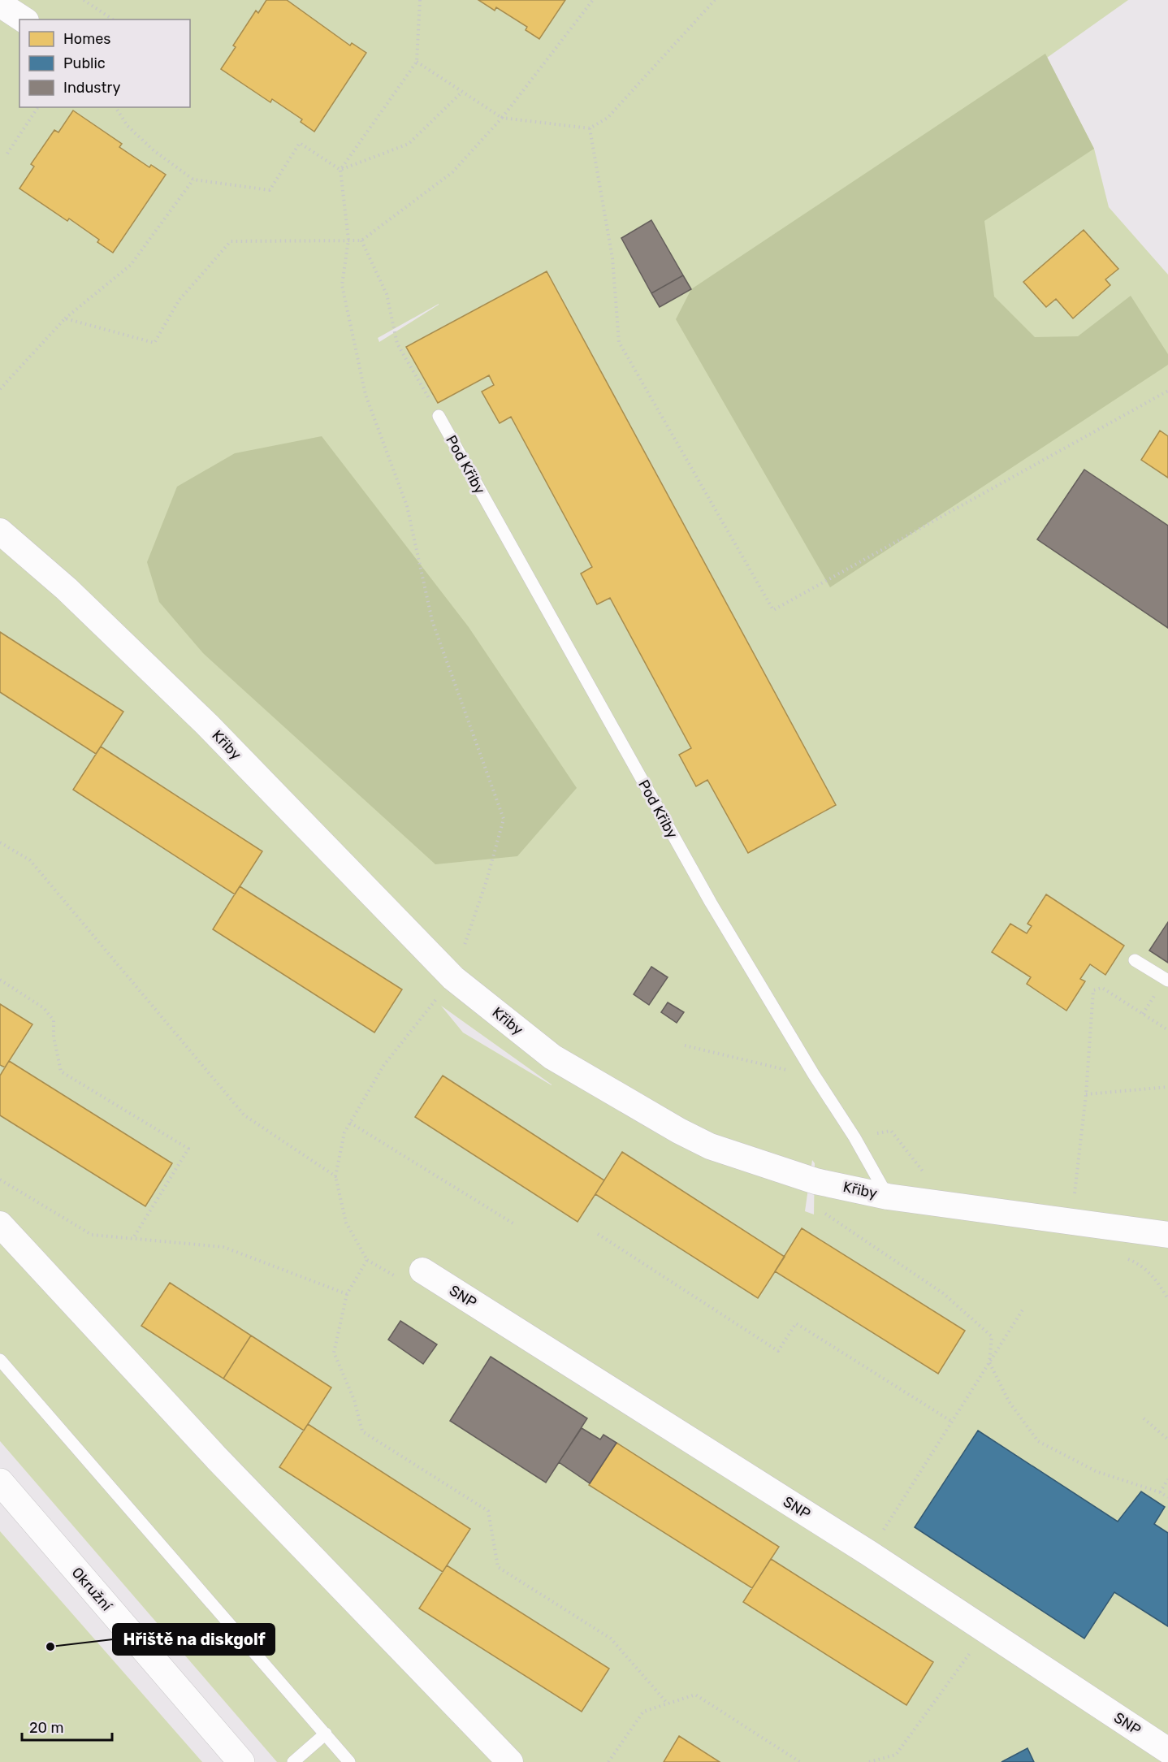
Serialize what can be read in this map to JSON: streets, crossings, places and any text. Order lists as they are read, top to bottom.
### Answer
{
  "streets": {
    "street": ["Křiby", "SNP", "Okružní"],
    "lane": ["Pod Křiby"]
  },
  "crossings": [
    ["Pod Křiby", "Křiby"]
  ],
  "places": ["Hřiště na diskgolf"],
  "legend": ["Homes", "Public", "Industry"],
  "scale_bar": "20 m"
}
